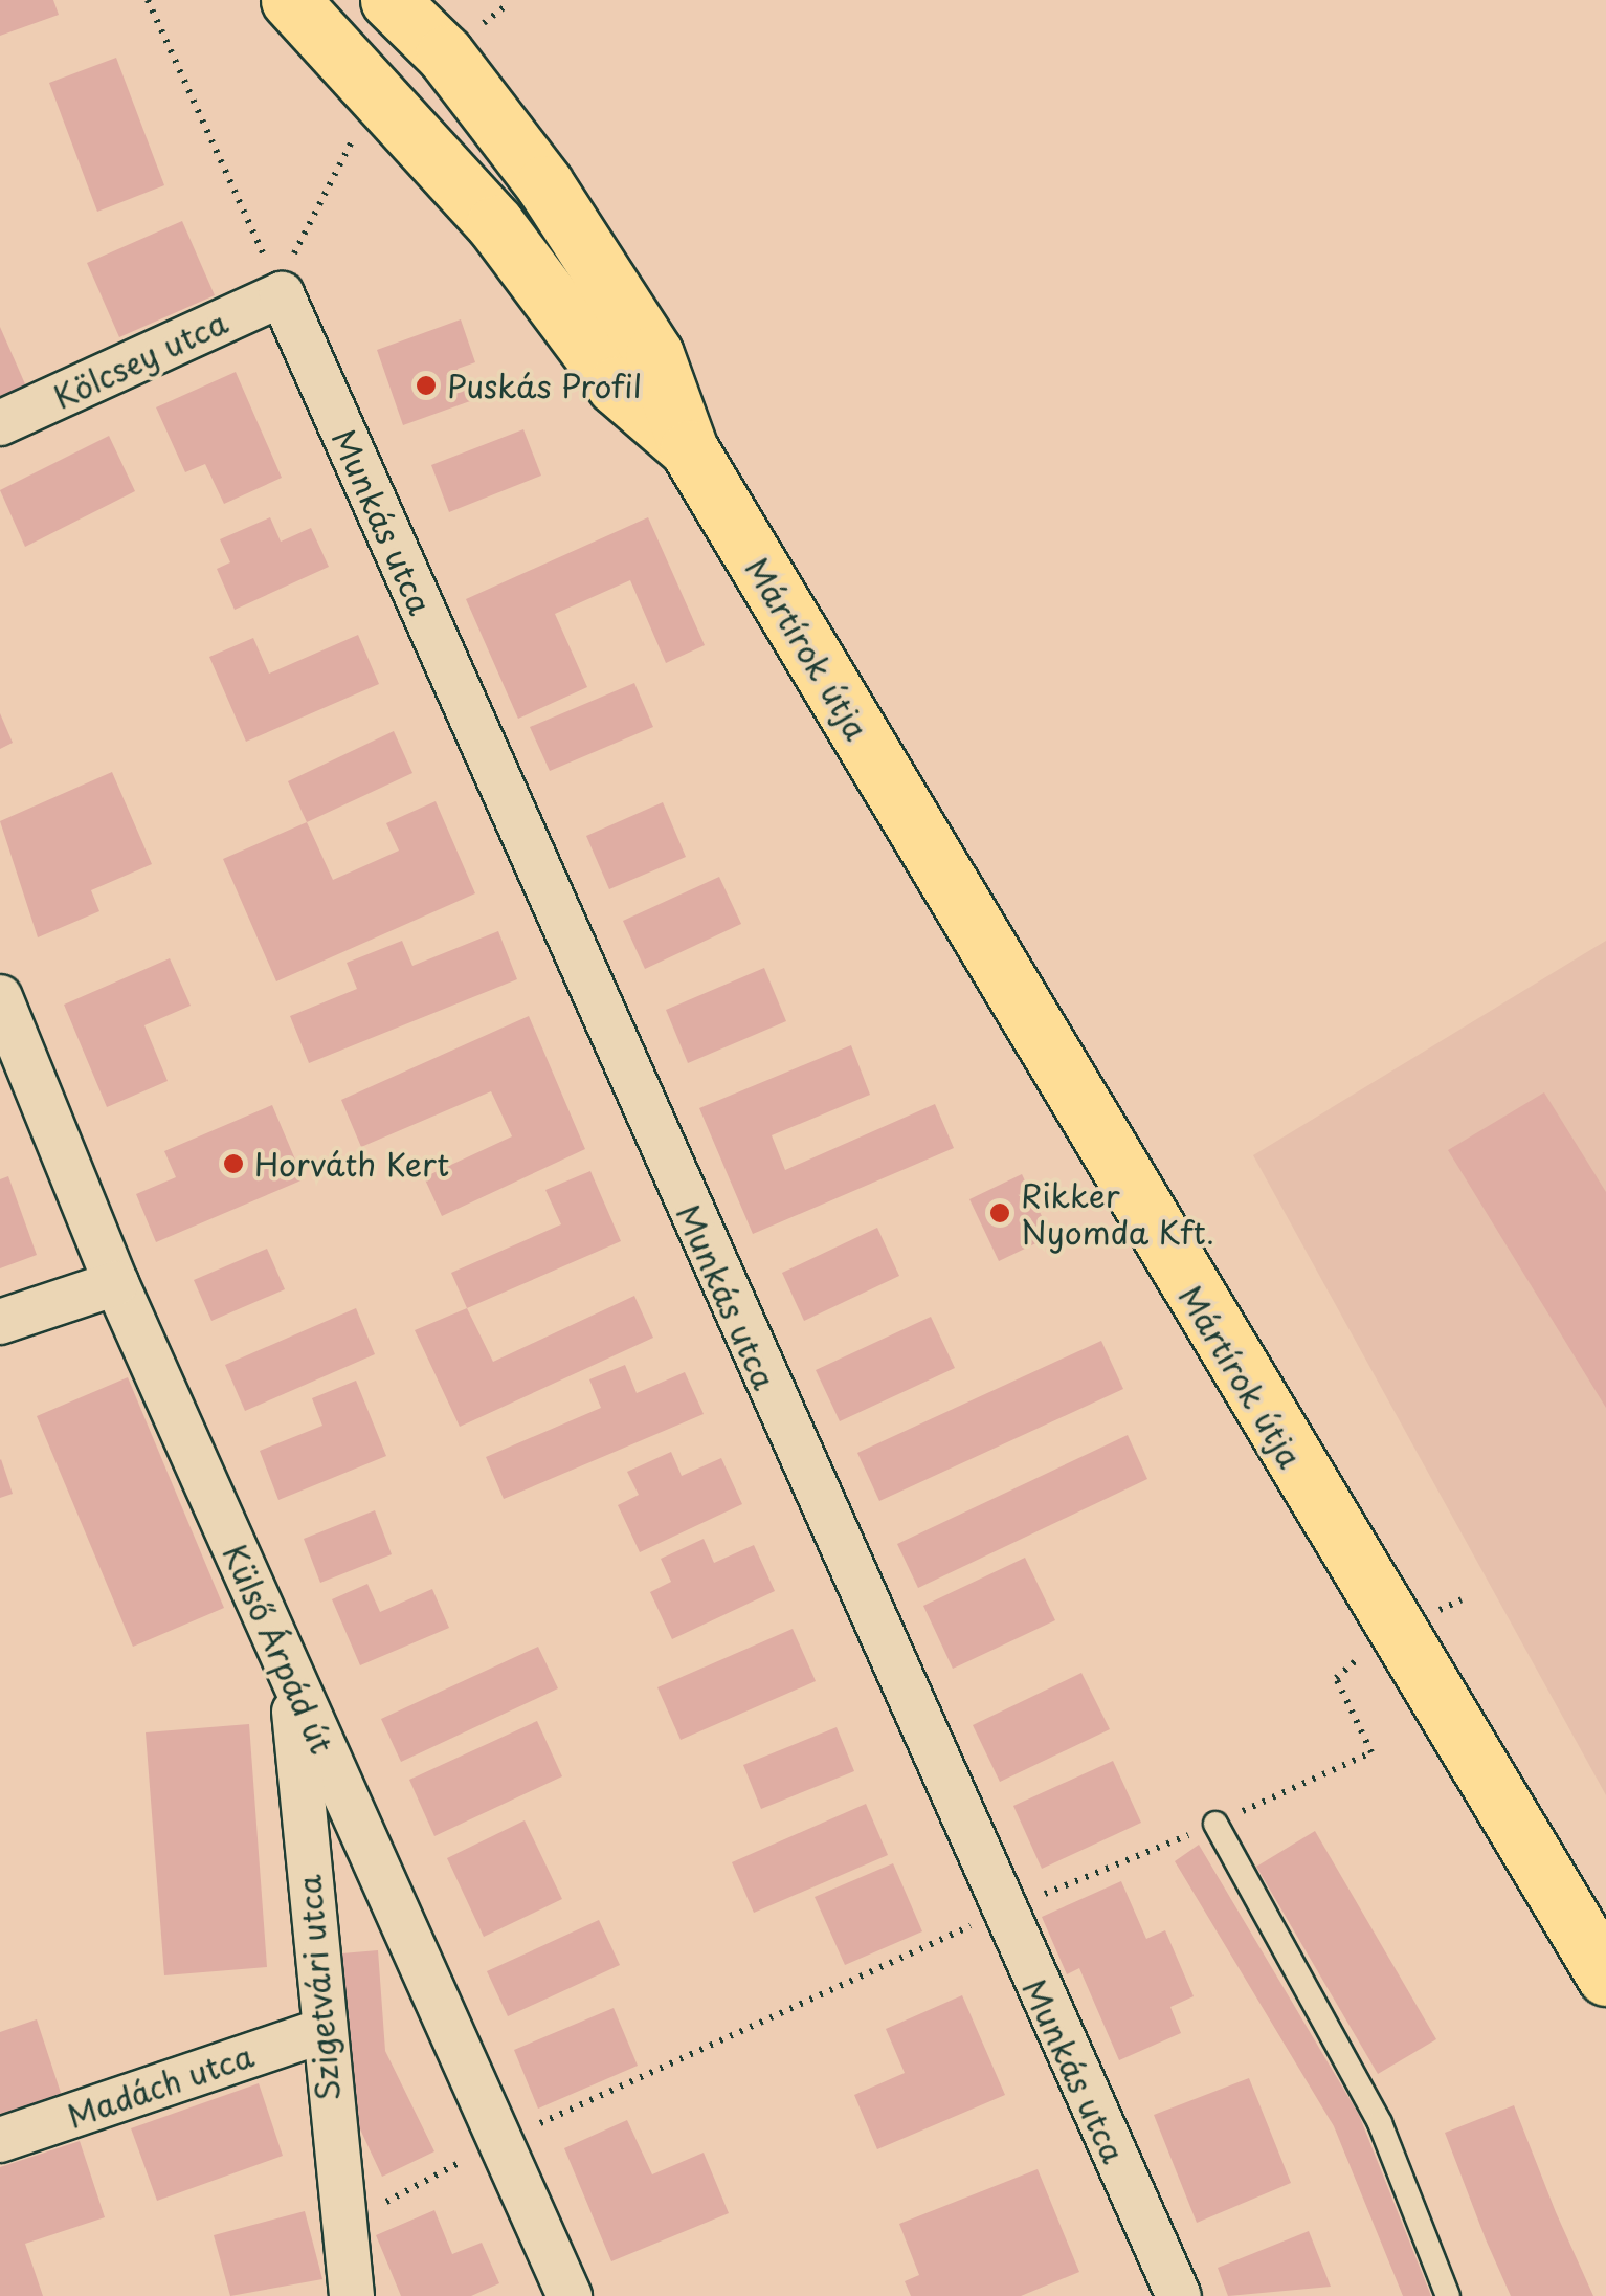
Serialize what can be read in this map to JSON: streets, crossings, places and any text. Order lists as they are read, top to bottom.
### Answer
{
  "streets": {
    "main road": ["Mártírok útja"],
    "street": [
      "Kölcsey utca",
      "Munkás utca",
      "Külső Árpád út",
      "Szigetvári utca",
      "Madách utca"
    ]
  },
  "crossings": [
    ["Kölcsey utca", "Munkás utca"],
    ["Külső Árpád út", "Szigetvári utca"],
    ["Szigetvári utca", "Madách utca"]
  ],
  "places": ["Puskás Profil", "Horváth Kert", "Rikker Nyomda Kft."]
}
